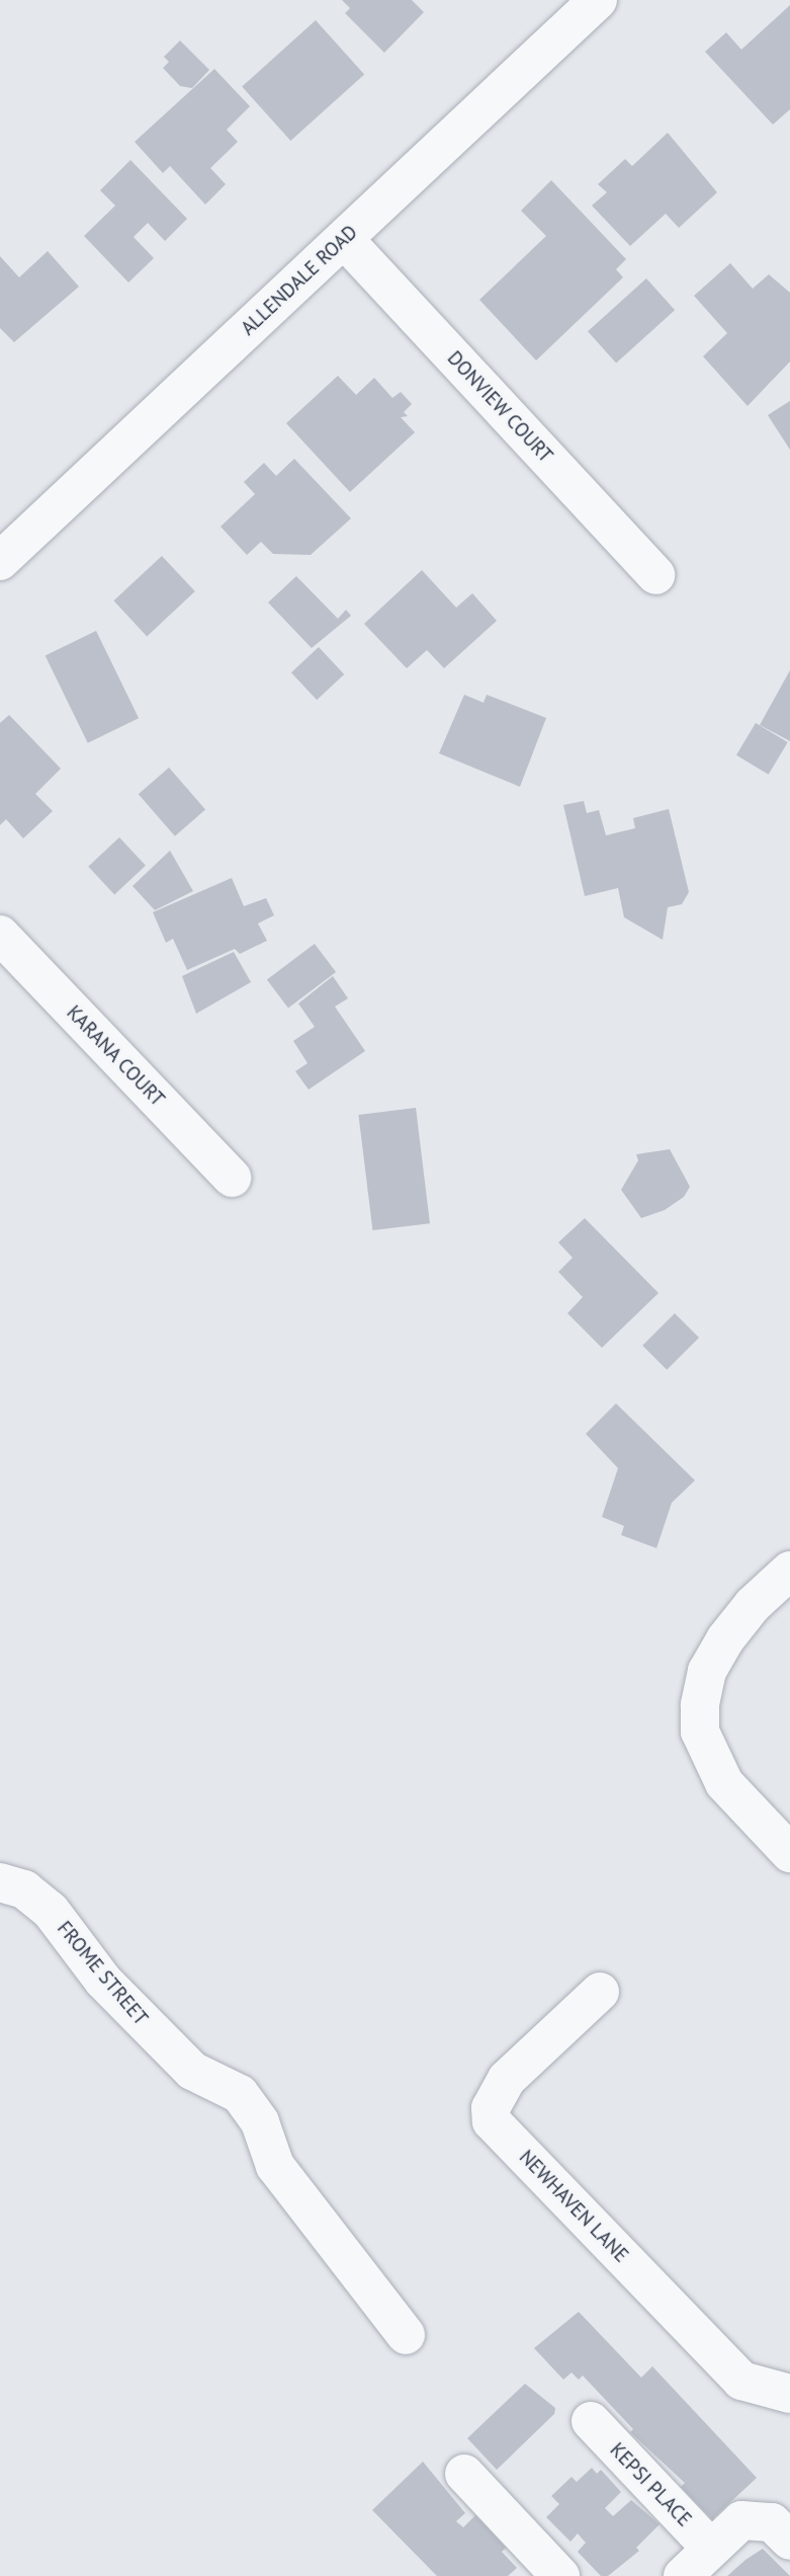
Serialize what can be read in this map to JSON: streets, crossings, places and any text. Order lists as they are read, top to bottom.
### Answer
{
  "streets": {
    "street": [
      "ALLENDALE ROAD",
      "DONVIEW COURT",
      "KARANA COURT",
      "FROME STREET",
      "NEWHAVEN LANE",
      "KEPSI PLACE"
    ]
  },
  "crossings": [
    ["ALLENDALE ROAD", "DONVIEW COURT"]
  ]
}
